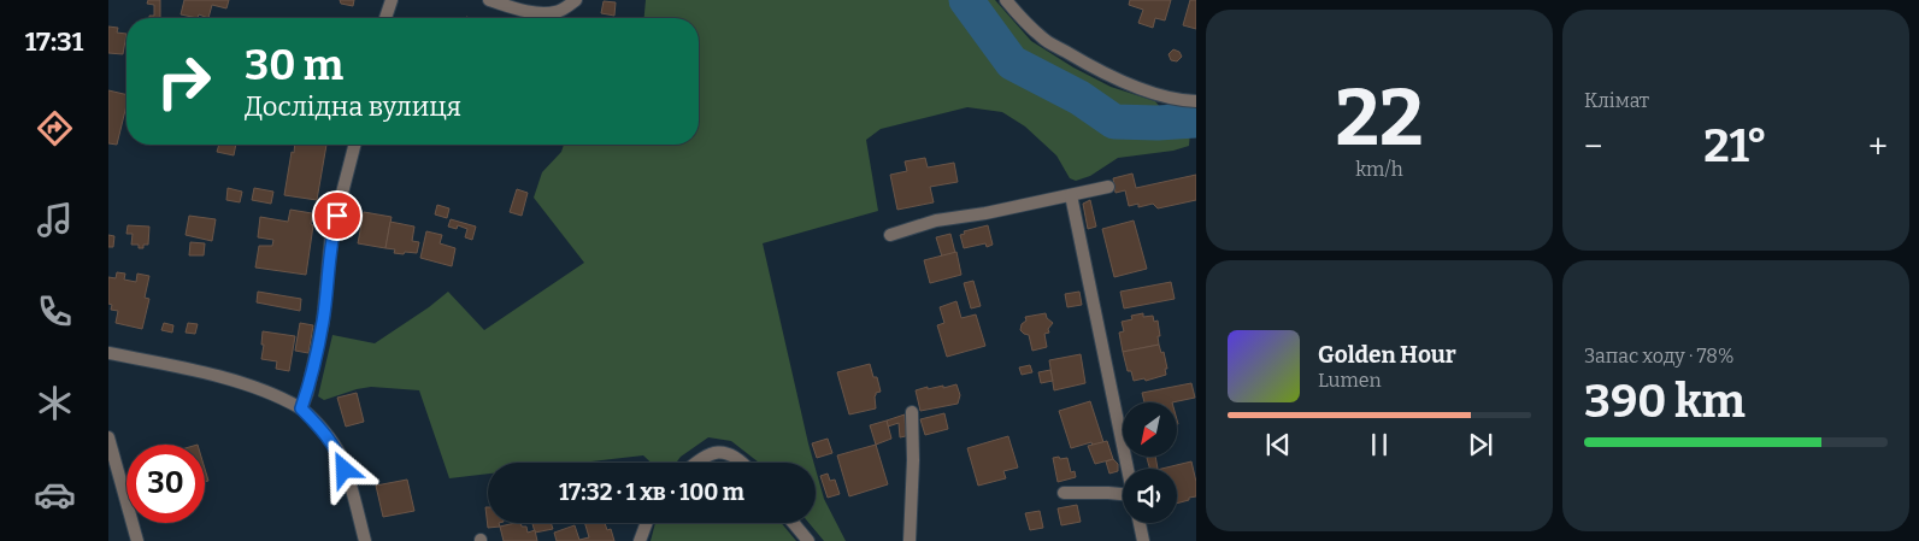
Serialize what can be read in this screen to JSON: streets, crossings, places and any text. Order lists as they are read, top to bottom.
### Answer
{
  "north": "bottom left",
  "page": {
    "tabs": "17:31",
    "tile": [
      ["22", "km/h"],
      "Клімат",
      ["Запас ходу · 78%", "390 km"]
    ],
    "turn": ["30 m", "Дослідна вулиця"],
    "heat": ["−", "21°", "+"],
    "song": ["Golden Hour", "Lumen"],
    "limit": "30",
    "trip": "17:32 · 1 хв · 100 m"
  }
}
